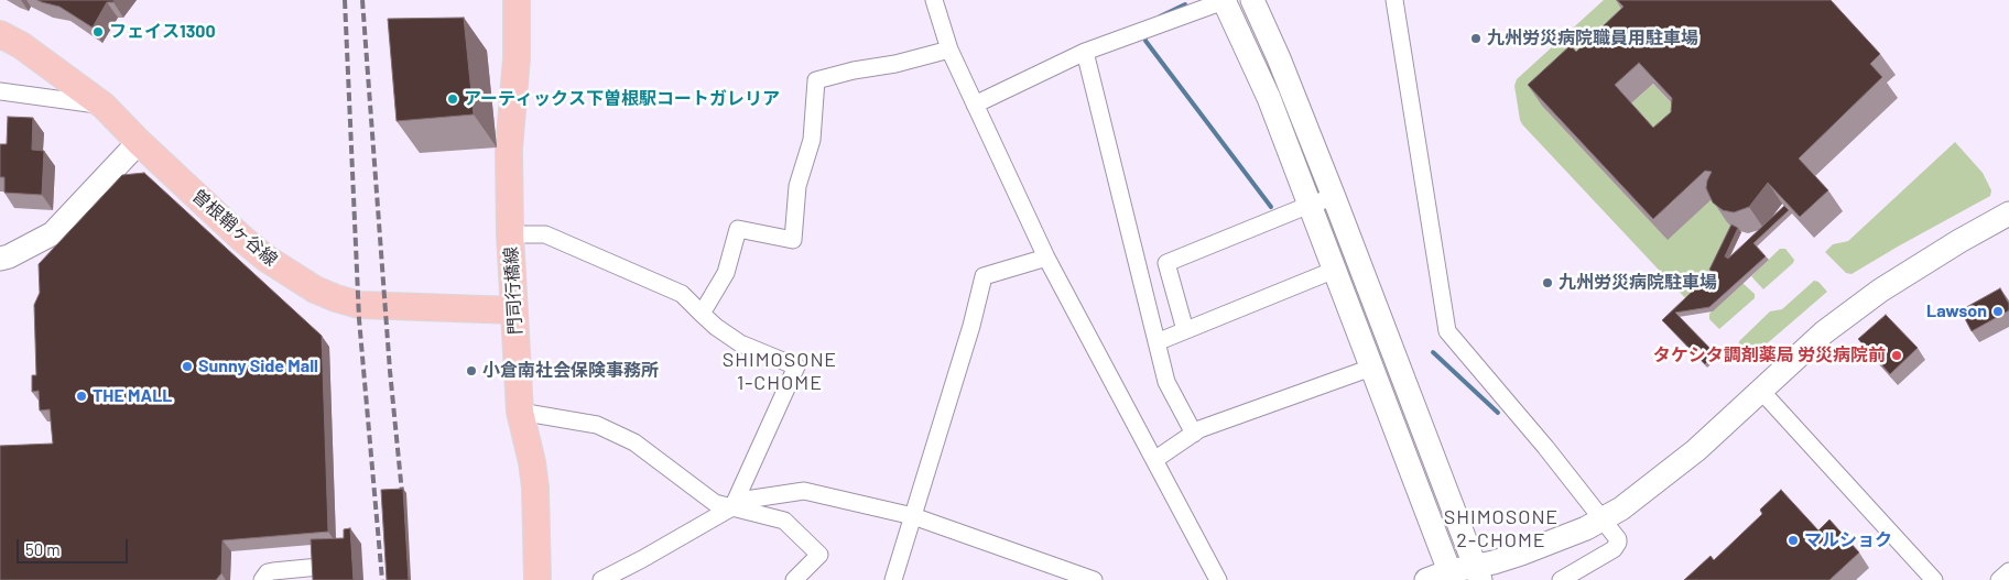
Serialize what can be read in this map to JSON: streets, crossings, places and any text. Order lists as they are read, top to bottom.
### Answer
{
  "streets": {
    "main road": ["曽根鞘ヶ谷線", "門司行橋線"]
  },
  "crossings": [
    ["曽根鞘ヶ谷線", "門司行橋線"]
  ],
  "districts": ["SHIMOSONE 1-CHOME", "SHIMOSONE 2-CHOME"],
  "places": [
    "フェイス1300",
    "九州労災病院職員用駐車場",
    "アーティックス下曽根駅コートガレリア",
    "九州労災病院駐車場",
    "Lawson",
    "タケシタ調剤薬局 労災病院前",
    "Sunny Side Mall",
    "小倉南社会保険事務所",
    "THE MALL",
    "マルショク"
  ],
  "scale_bar": "50 m"
}
